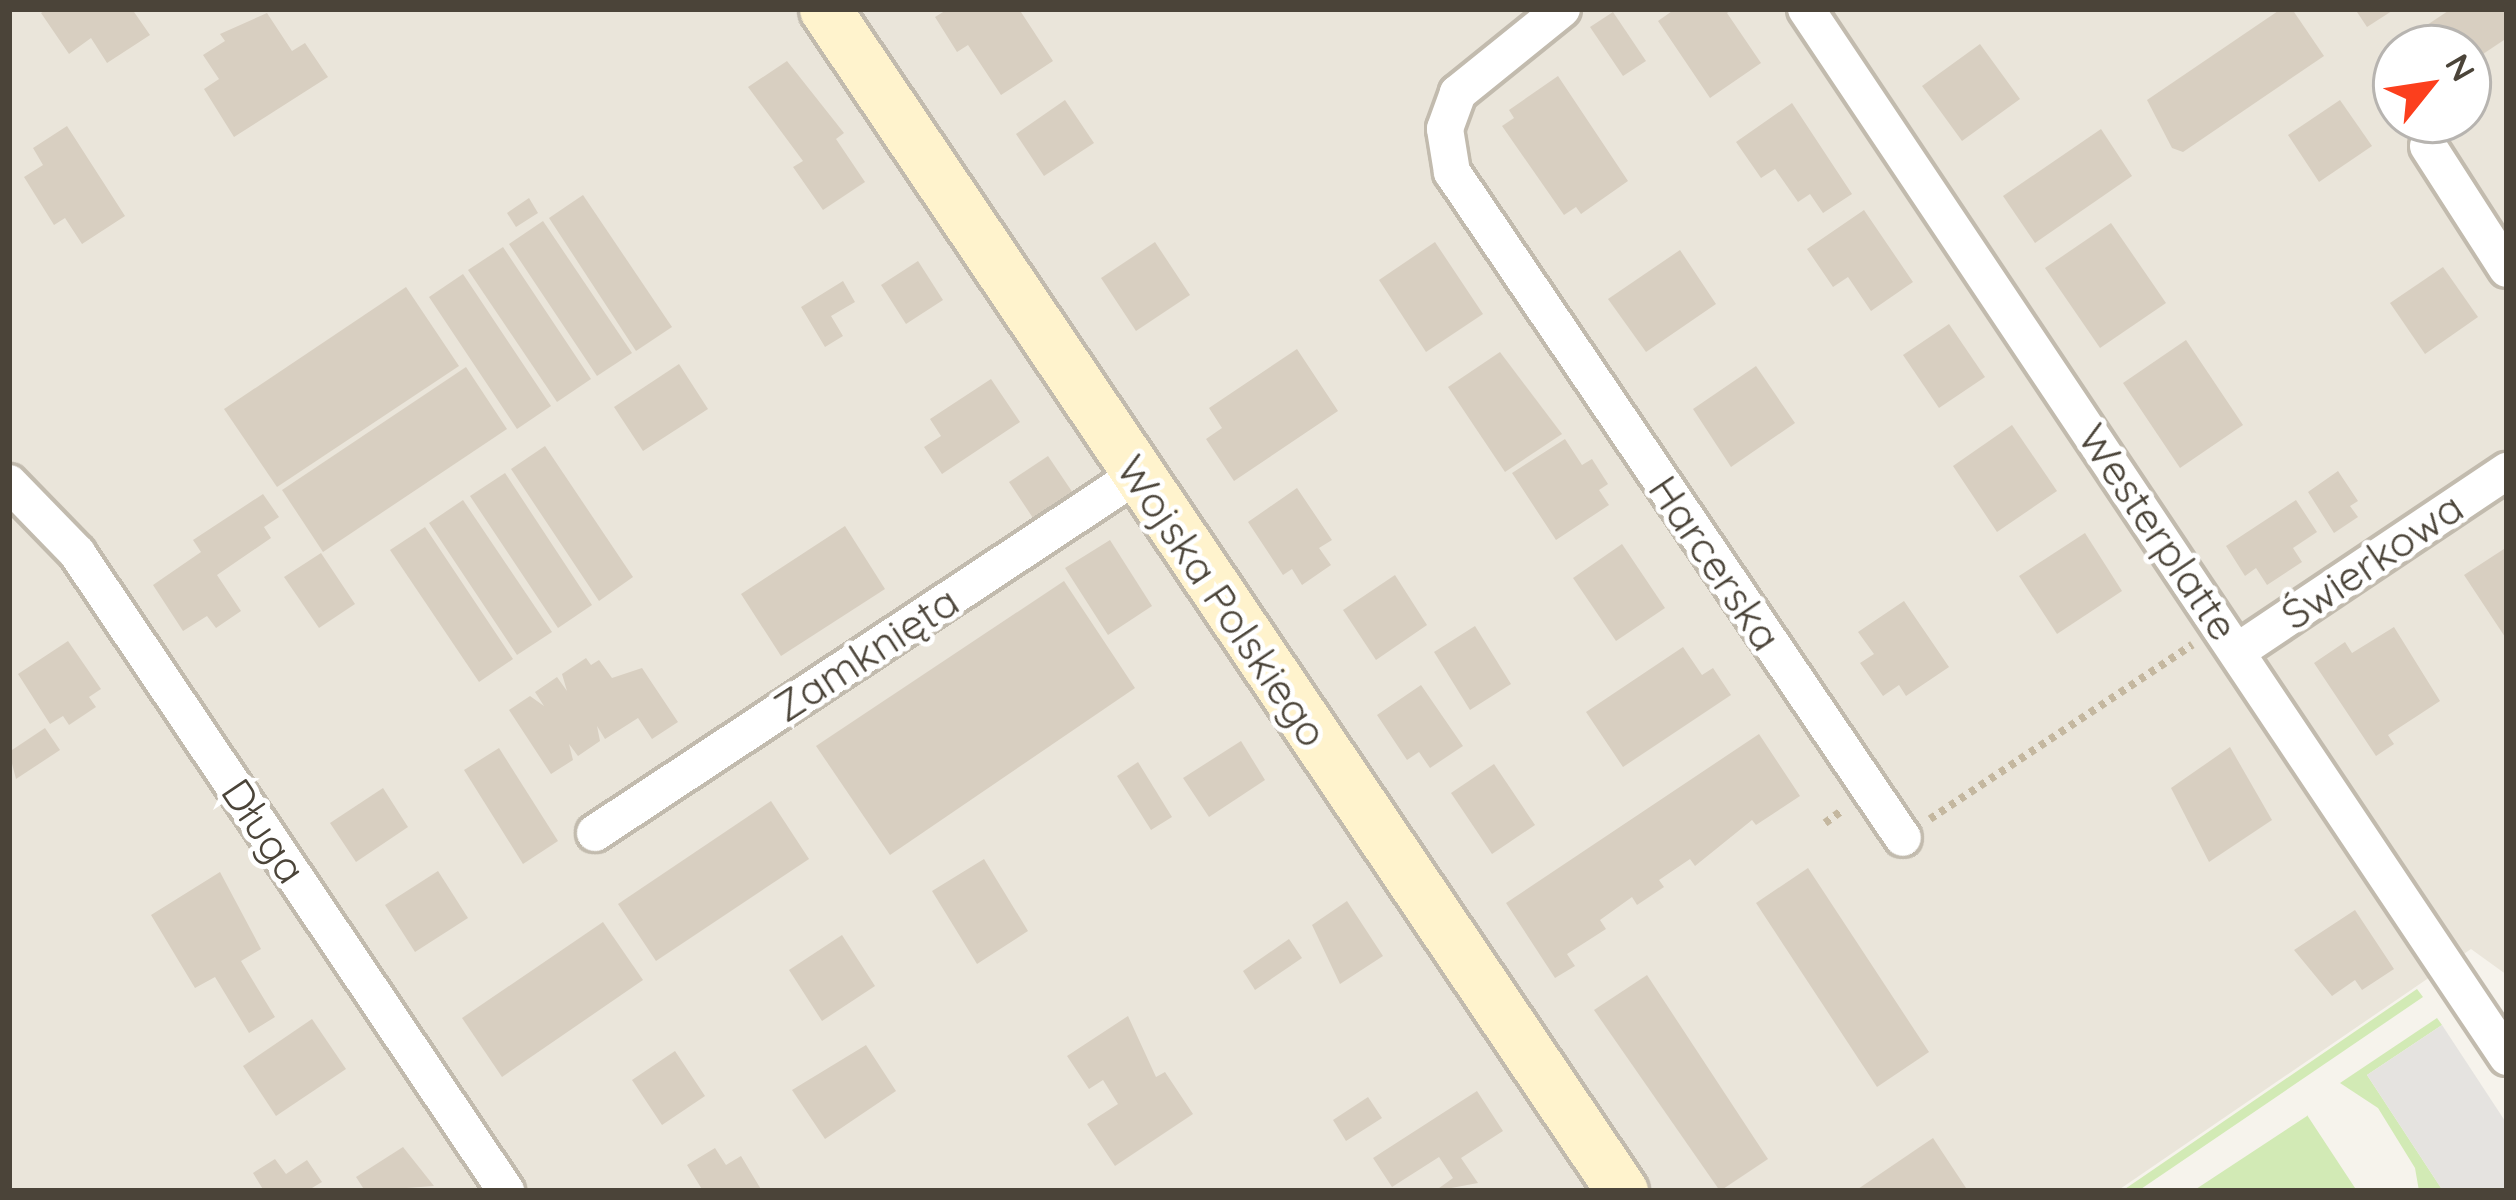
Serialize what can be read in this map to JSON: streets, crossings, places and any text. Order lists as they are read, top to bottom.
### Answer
{
  "streets": {
    "street": [
      "Westerplatte",
      "Świerkowa",
      "Harcerska",
      "Wojska Polskiego",
      "Zamknięta",
      "Długa"
    ]
  },
  "crossings": [
    ["Westerplatte", "Świerkowa"],
    ["Wojska Polskiego", "Zamknięta"]
  ],
  "north": "top right"
}
